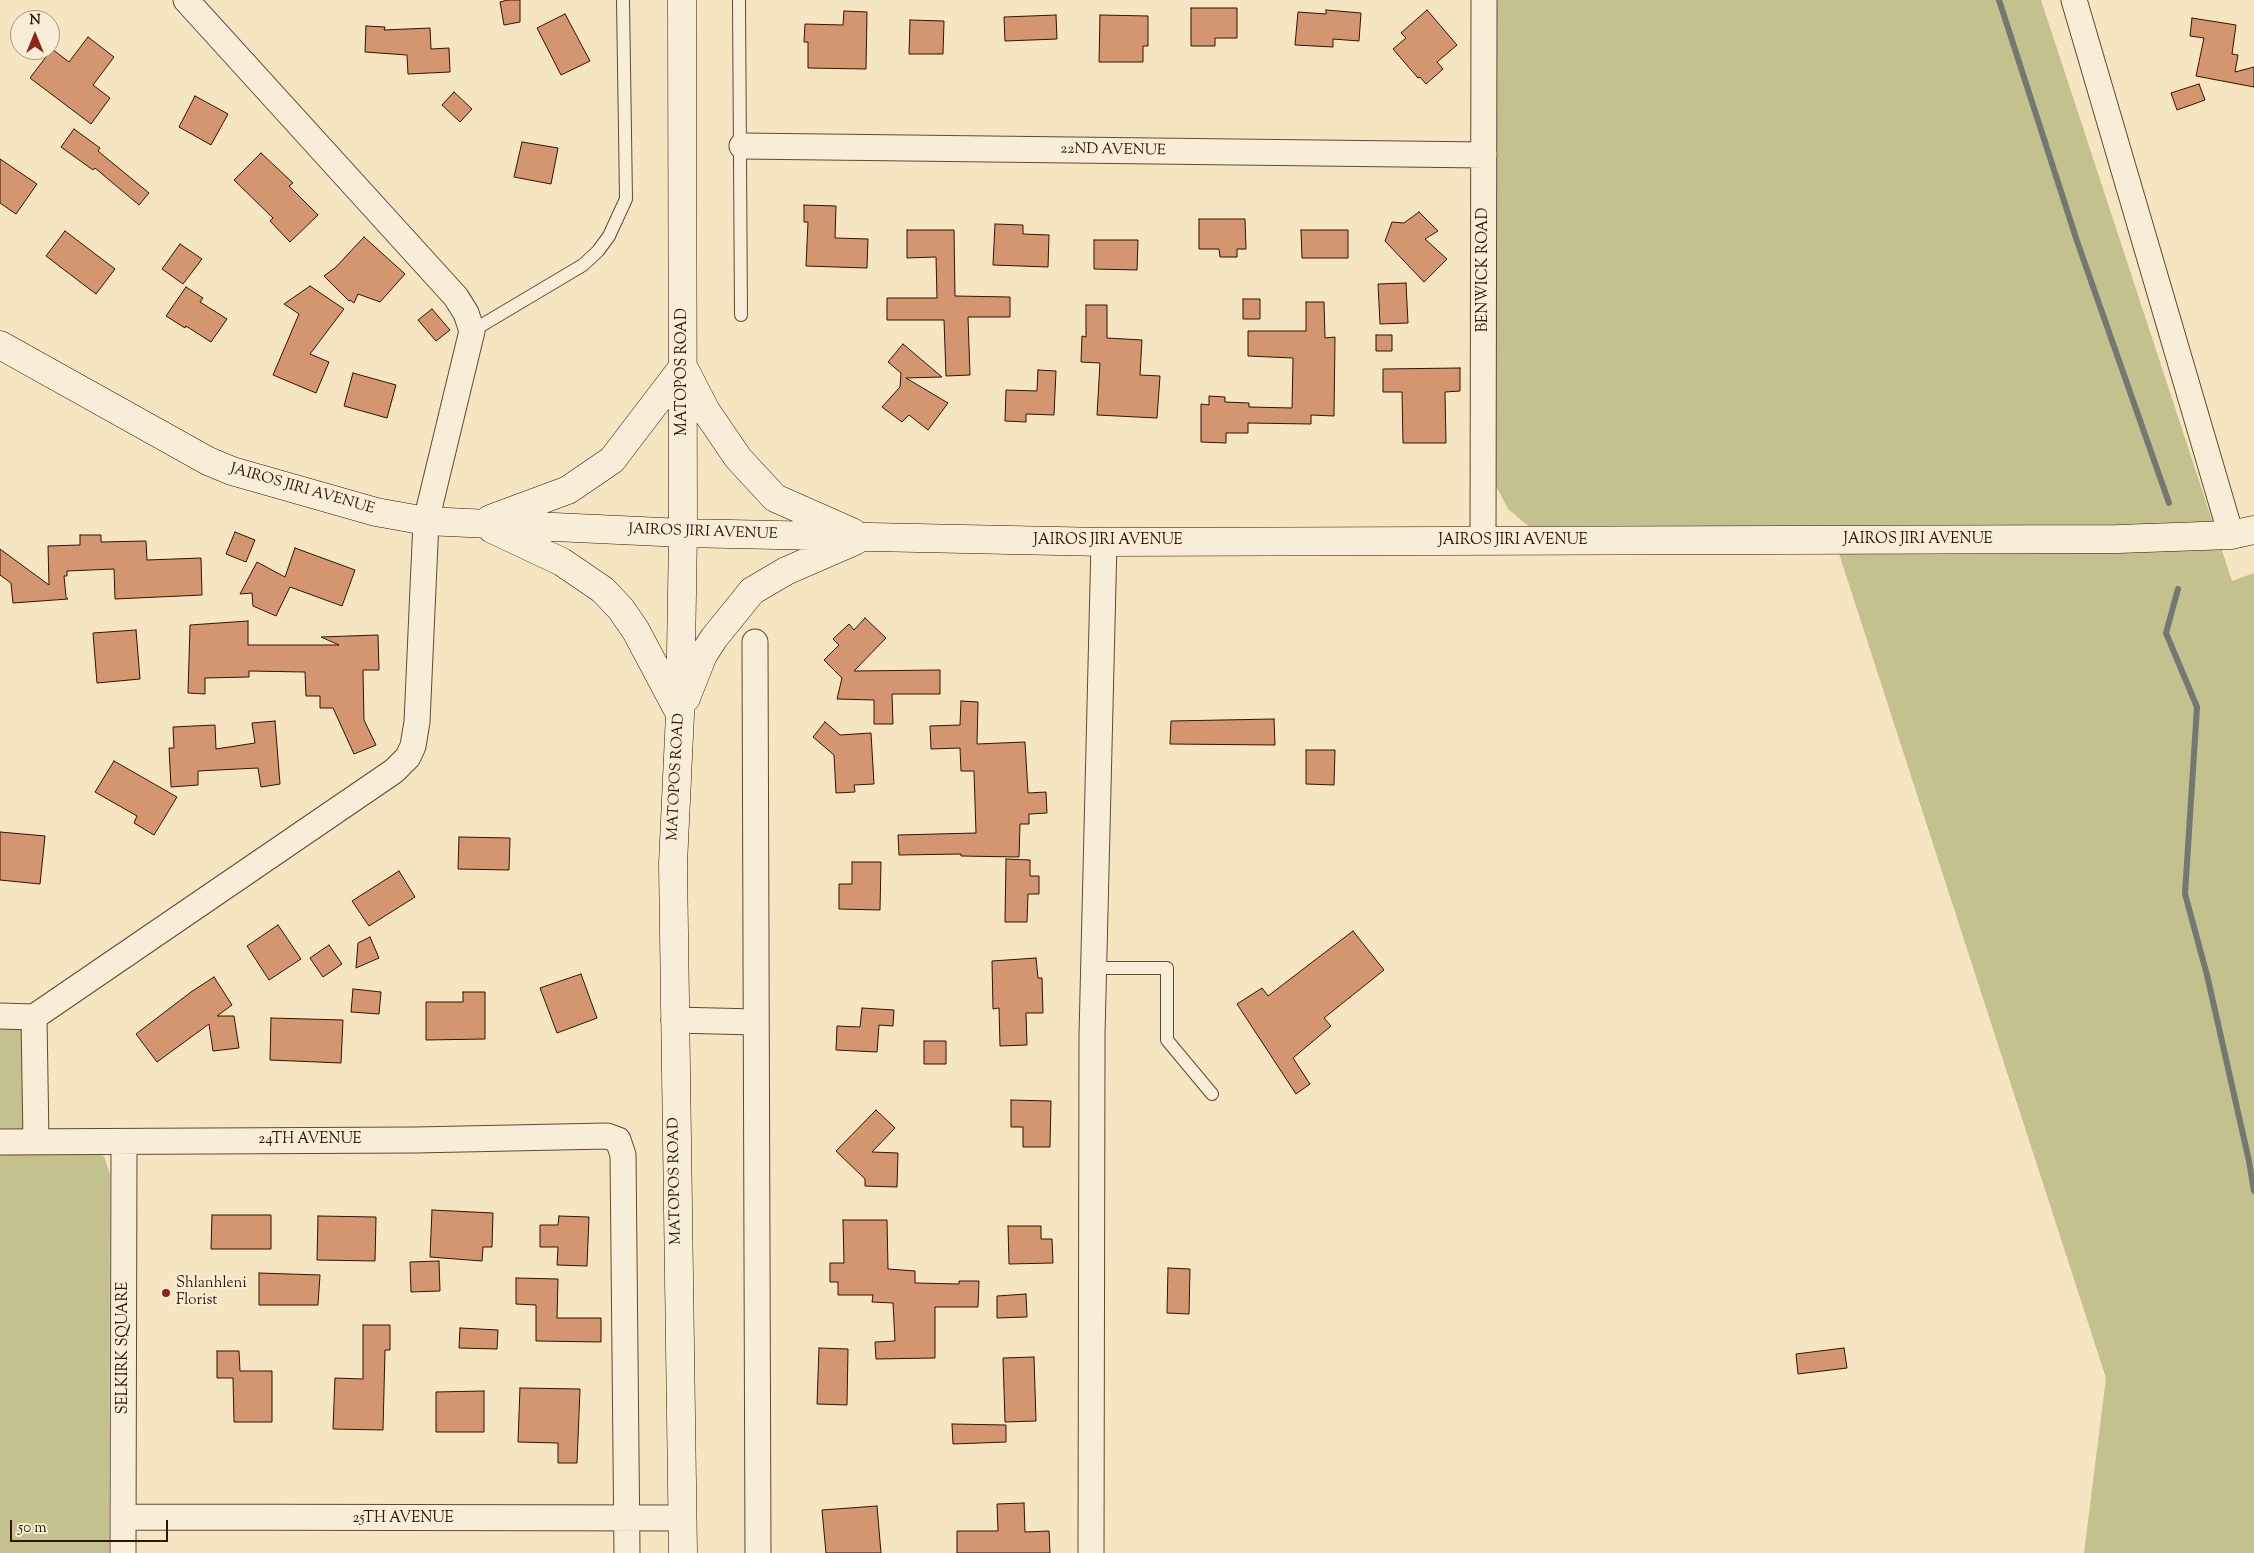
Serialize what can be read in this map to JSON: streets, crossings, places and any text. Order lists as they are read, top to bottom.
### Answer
{
  "streets": {
    "main road": ["MATOPOS ROAD", "JAIROS JIRI AVENUE"],
    "street": [
      "22ND AVENUE",
      "BENWICK ROAD",
      "24TH AVENUE",
      "SELKIRK SQUARE",
      "25TH AVENUE"
    ]
  },
  "crossings": [
    ["22ND AVENUE", "BENWICK ROAD"],
    ["BENWICK ROAD", "JAIROS JIRI AVENUE"],
    ["MATOPOS ROAD", "JAIROS JIRI AVENUE"],
    ["MATOPOS ROAD", "25TH AVENUE"],
    ["24TH AVENUE", "SELKIRK SQUARE"],
    ["24TH AVENUE", "25TH AVENUE"],
    ["SELKIRK SQUARE", "25TH AVENUE"]
  ],
  "places": ["Shlanhleni Florist"],
  "scale_bar": "50 m",
  "north": "top"
}
